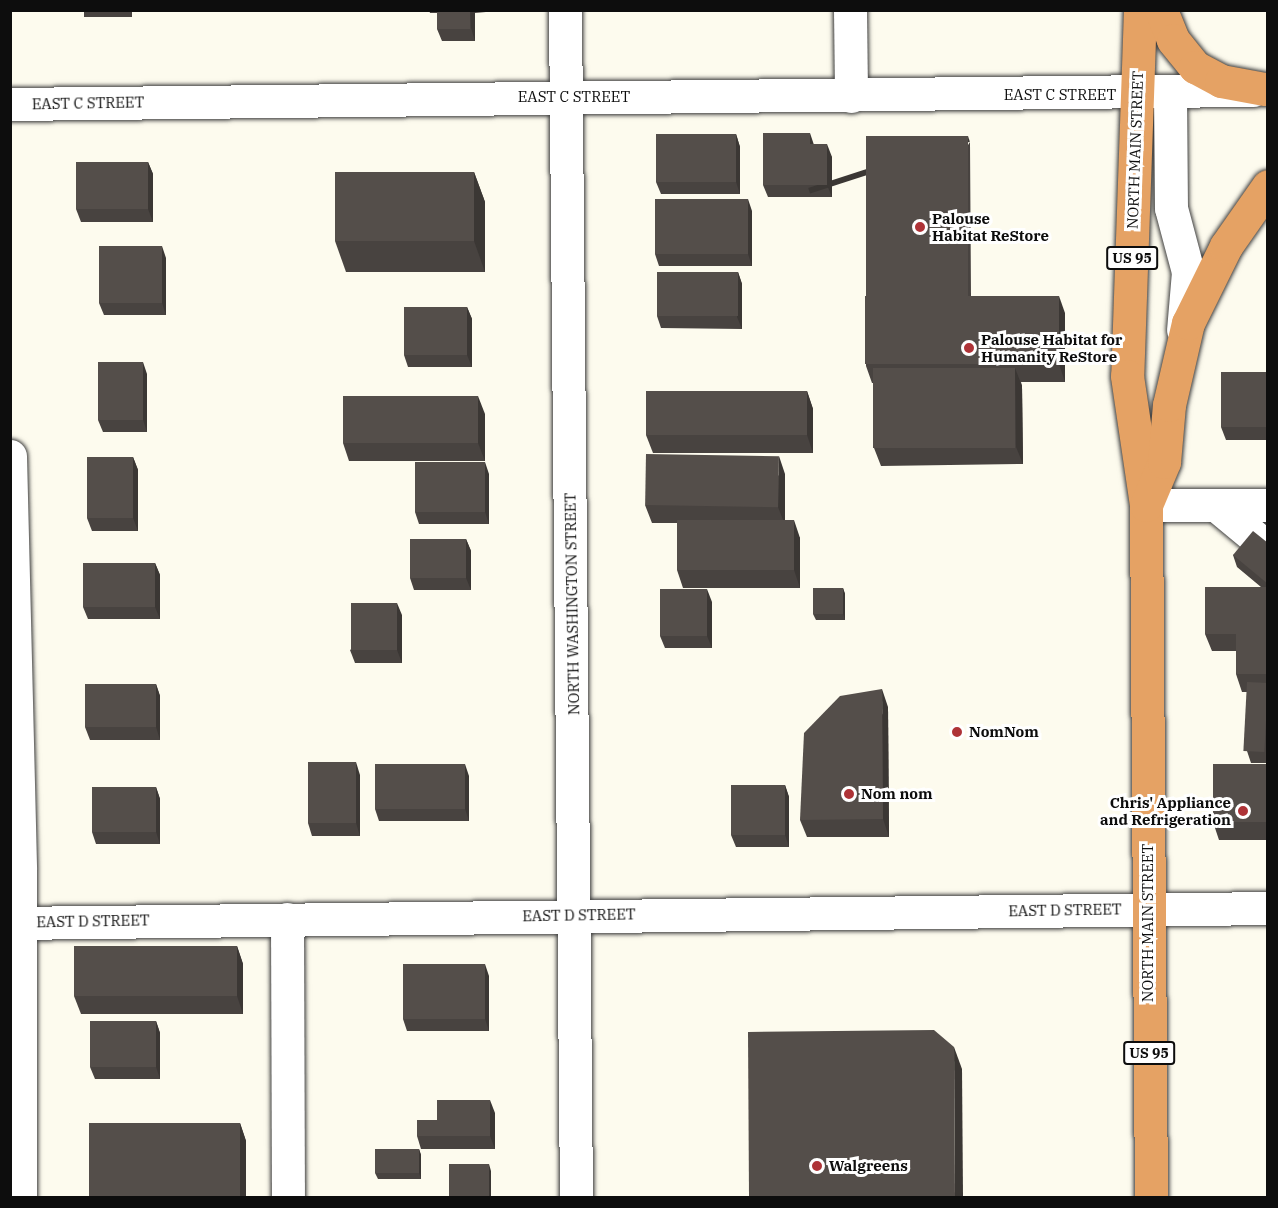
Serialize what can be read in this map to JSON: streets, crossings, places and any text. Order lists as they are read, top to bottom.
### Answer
{
  "streets": {
    "highway": ["NORTH MAIN STREET", "US 95"],
    "street": ["EAST C STREET", "NORTH WASHINGTON STREET", "EAST D STREET"]
  },
  "crossings": [
    ["EAST C STREET", "NORTH MAIN STREET"],
    ["EAST C STREET", "NORTH WASHINGTON STREET"],
    ["NORTH MAIN STREET", "EAST D STREET"],
    ["NORTH WASHINGTON STREET", "EAST D STREET"]
  ],
  "places": [
    "Palouse Habitat ReStore",
    "Palouse Habitat for Humanity ReStore",
    "NomNom",
    "Nom nom",
    "Chris' Appliance and Refrigeration",
    "Walgreens"
  ]
}
